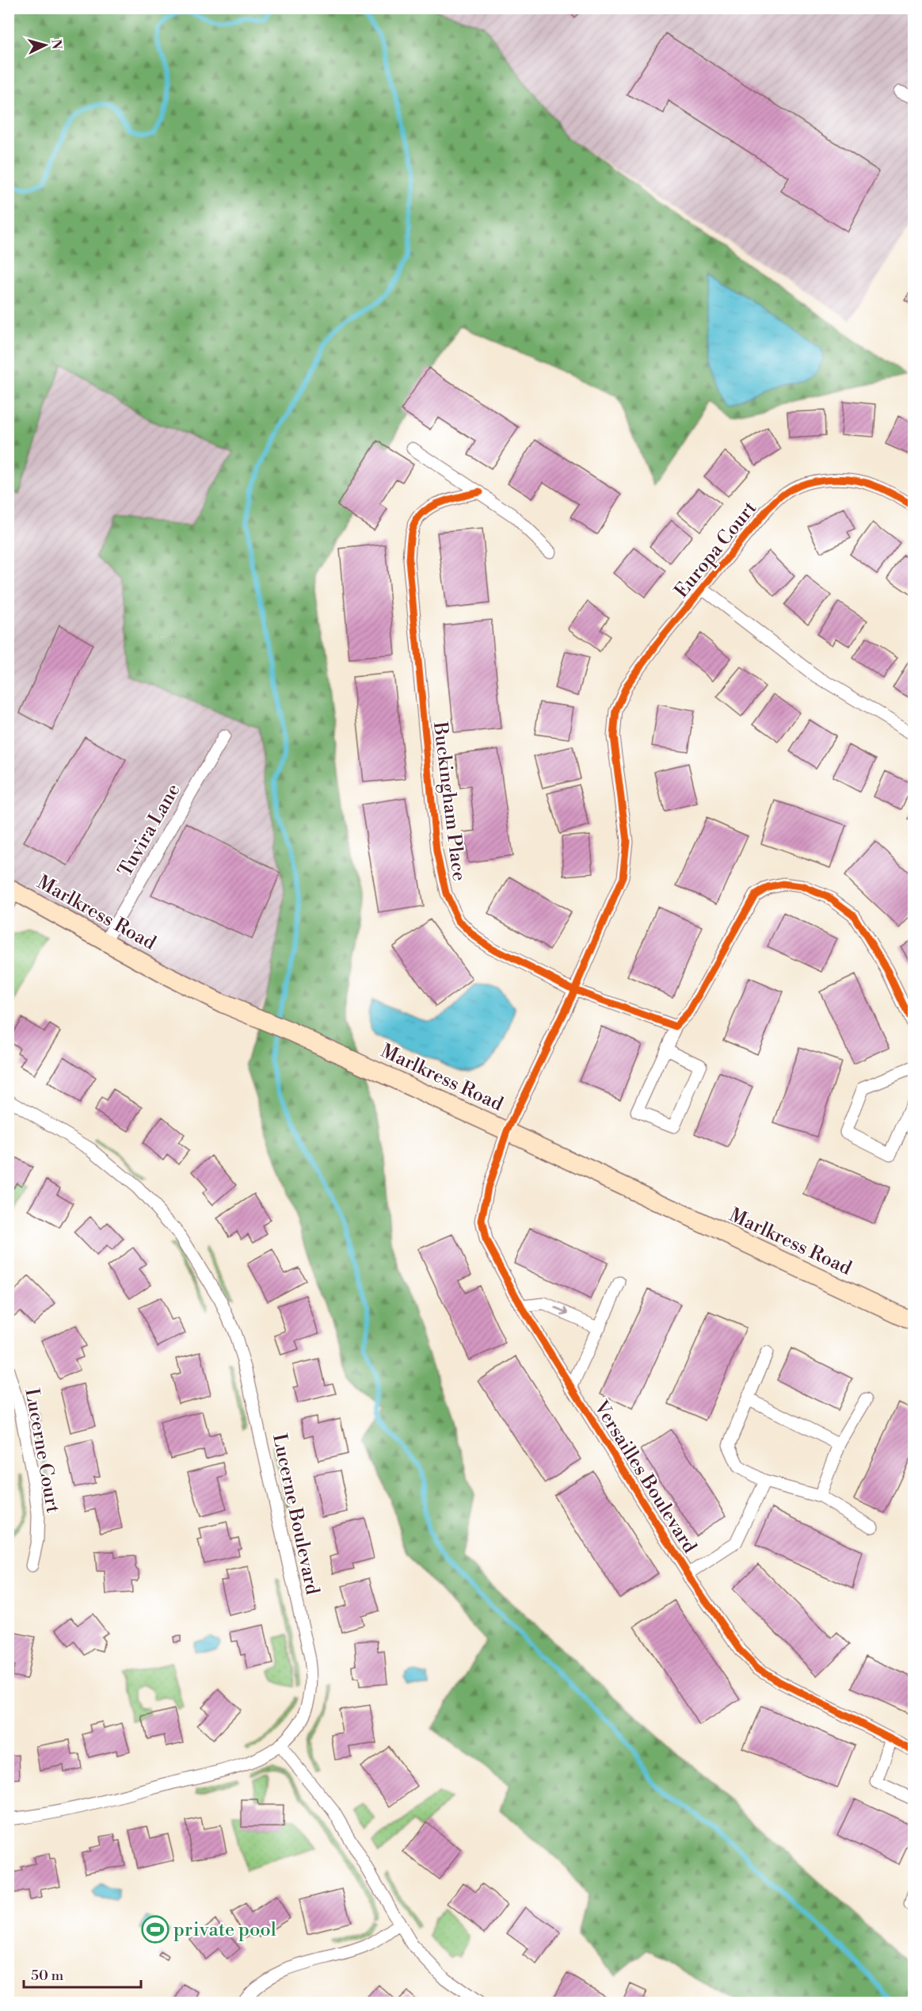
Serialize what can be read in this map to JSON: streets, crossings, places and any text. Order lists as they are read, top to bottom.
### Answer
{
  "streets": {
    "street": [
      "Europa Court",
      "Buckingham Place",
      "Tuvira Lane",
      "Marlkress Road",
      "Lucerne Court",
      "Versailles Boulevard",
      "Lucerne Boulevard"
    ]
  },
  "crossings": [
    ["Europa Court", "Buckingham Place"],
    ["Europa Court", "Versailles Boulevard"],
    ["Buckingham Place", "Versailles Boulevard"],
    ["Tuvira Lane", "Marlkress Road"],
    ["Marlkress Road", "Versailles Boulevard"]
  ],
  "places": {
    "sports": ["private pool"]
  },
  "scale_bar": "50 m",
  "north": "right"
}
